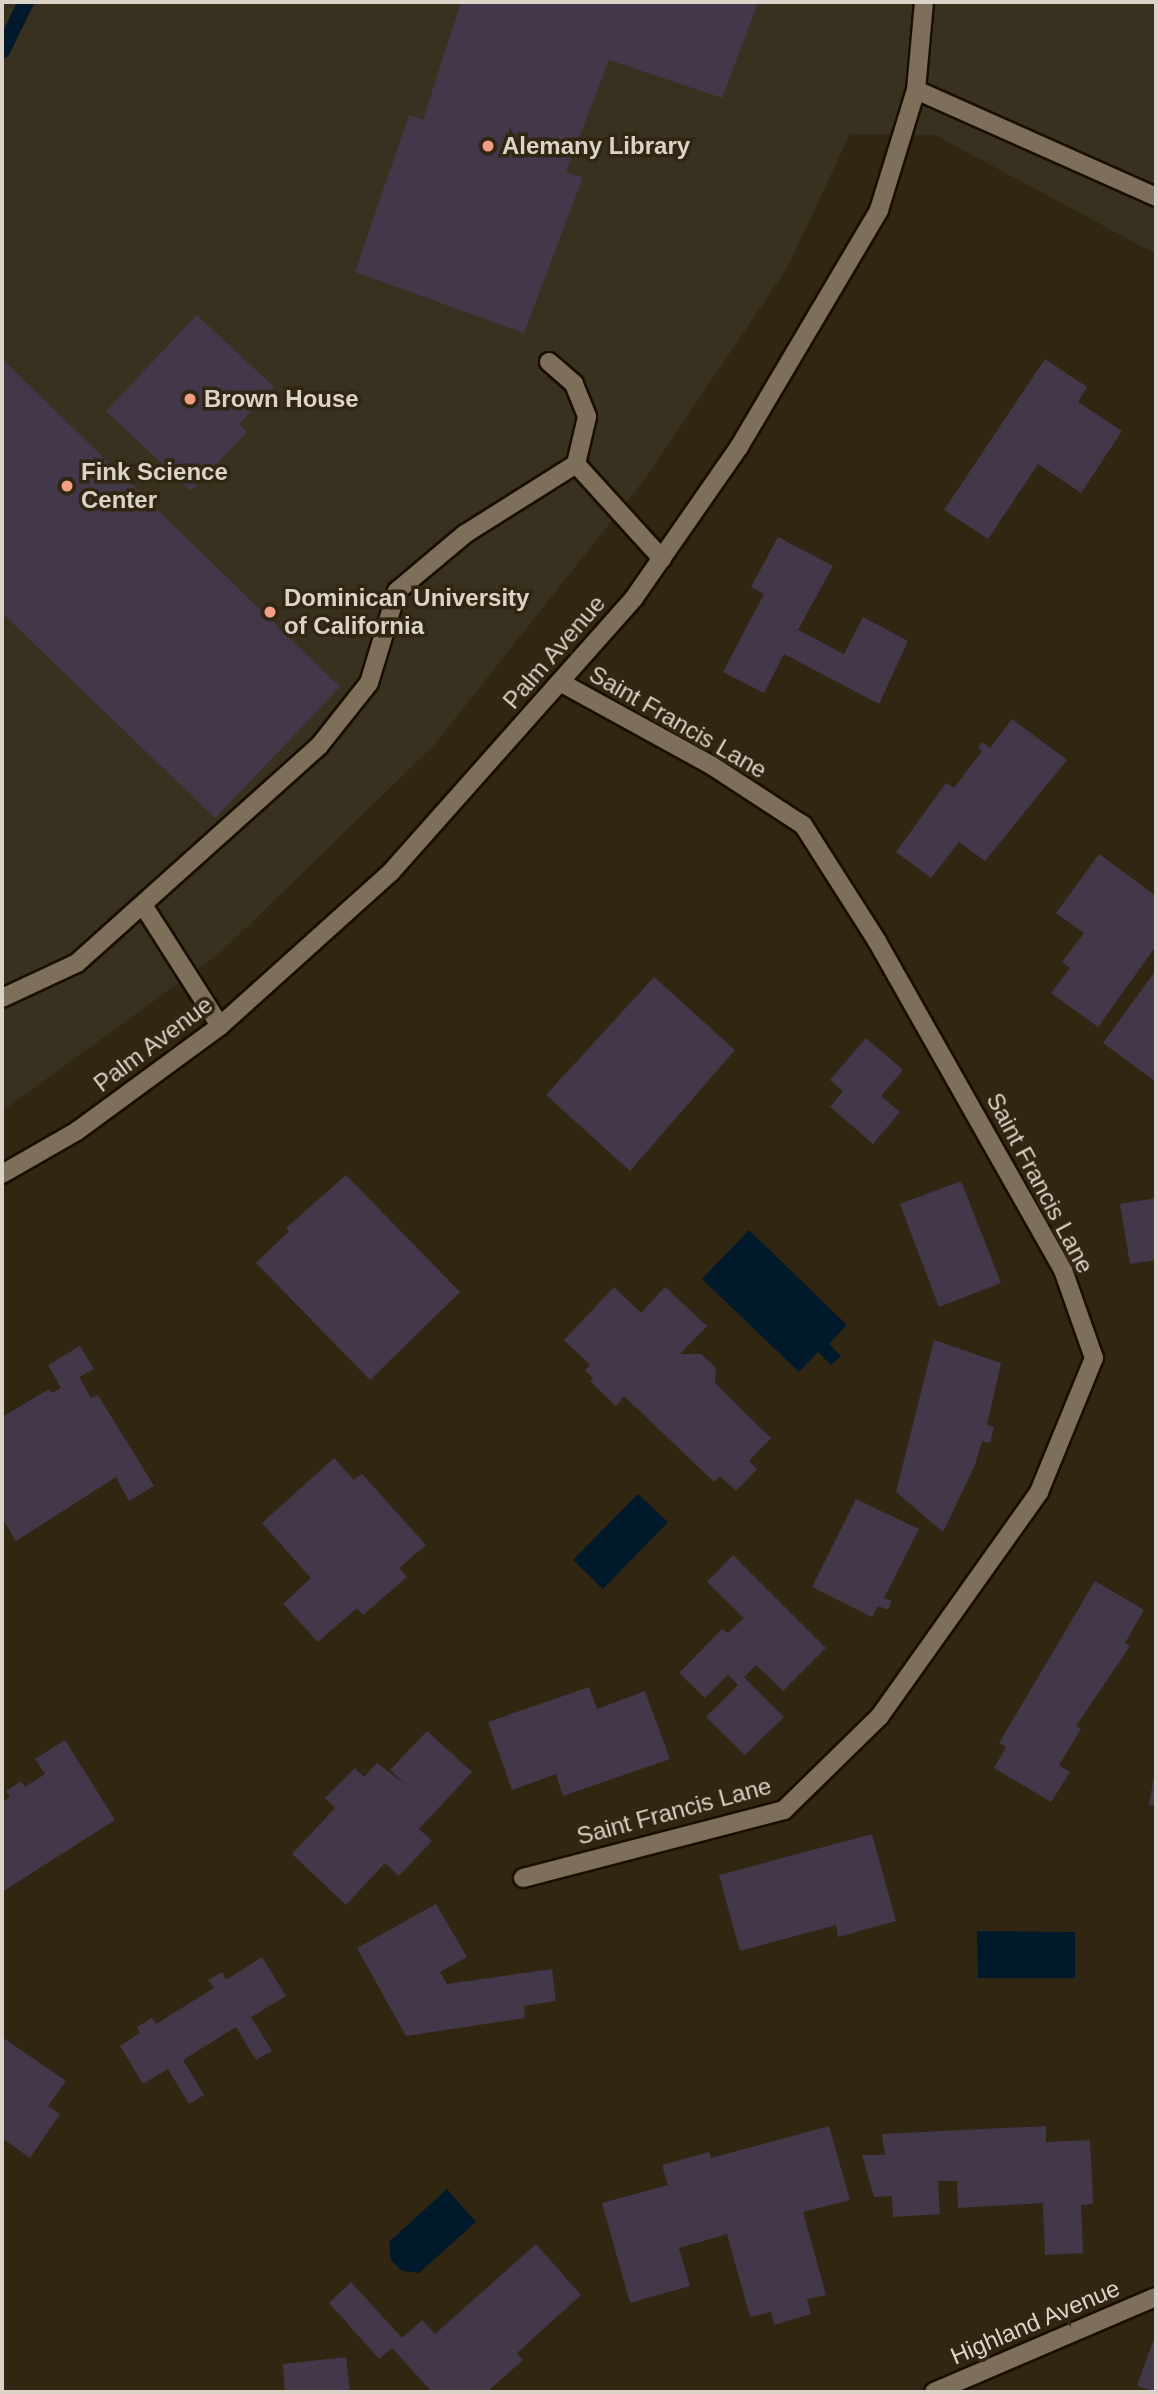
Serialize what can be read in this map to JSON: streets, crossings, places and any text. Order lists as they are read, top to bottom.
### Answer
{
  "streets": {
    "street": ["Palm Avenue", "Saint Francis Lane", "Highland Avenue"]
  },
  "crossings": [
    ["Palm Avenue", "Saint Francis Lane"]
  ],
  "places": [
    "Alemany Library",
    "Brown House",
    "Fink Science Center",
    "Dominican University of California"
  ]
}
